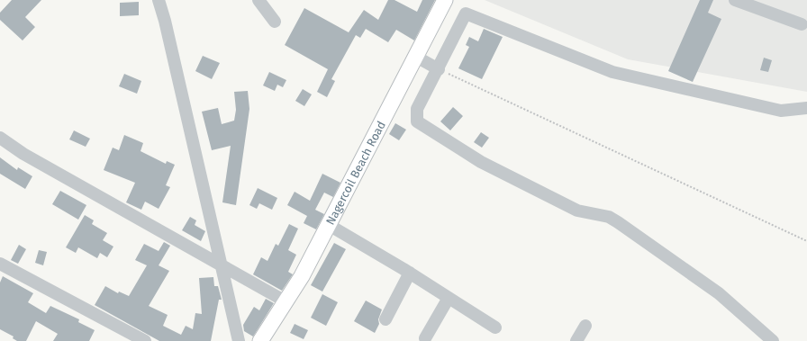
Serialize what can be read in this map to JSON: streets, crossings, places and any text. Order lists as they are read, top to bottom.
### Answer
{
  "streets": {
    "main road": ["Nagercoil Beach Road"]
  }
}
